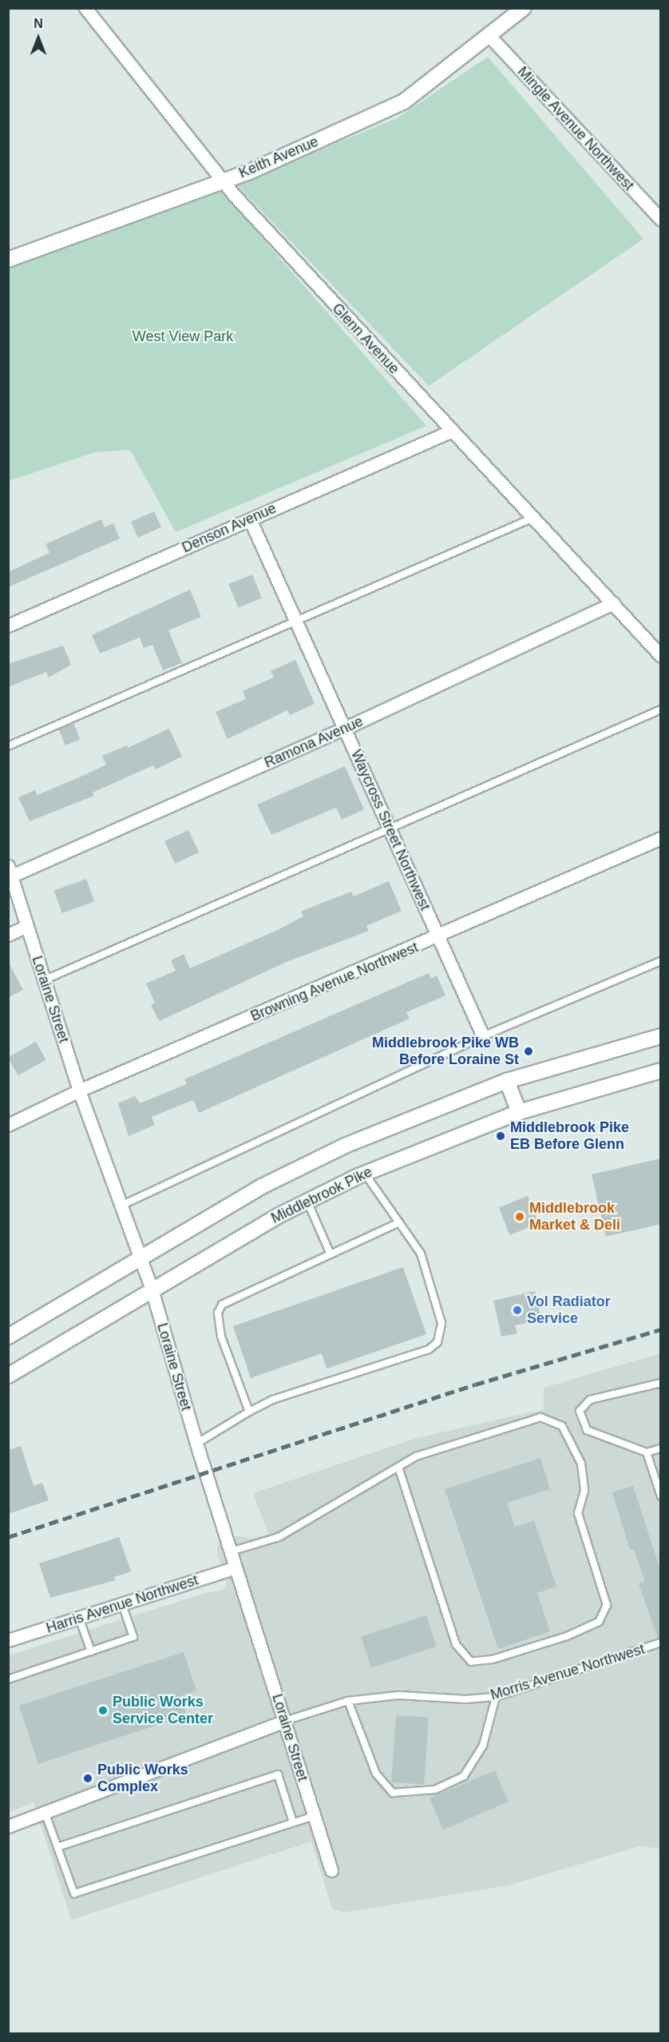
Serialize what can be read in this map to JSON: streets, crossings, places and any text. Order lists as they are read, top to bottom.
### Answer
{
  "streets": {
    "main road": ["Keith Avenue", "Middlebrook Pike"],
    "street": [
      "Mingle Avenue Northwest",
      "Glenn Avenue",
      "Denson Avenue",
      "Ramona Avenue",
      "Waycross Street Northwest",
      "Browning Avenue Northwest",
      "Loraine Street",
      "Harris Avenue Northwest",
      "Morris Avenue Northwest"
    ]
  },
  "crossings": [
    ["Mingle Avenue Northwest", "Keith Avenue"],
    ["Keith Avenue", "Glenn Avenue"],
    ["Glenn Avenue", "Denson Avenue"],
    ["Glenn Avenue", "Ramona Avenue"],
    ["Denson Avenue", "Waycross Street Northwest"],
    ["Ramona Avenue", "Waycross Street Northwest"],
    ["Ramona Avenue", "Loraine Street"],
    ["Waycross Street Northwest", "Browning Avenue Northwest"],
    ["Browning Avenue Northwest", "Loraine Street"],
    ["Loraine Street", "Middlebrook Pike"],
    ["Loraine Street", "Harris Avenue Northwest"],
    ["Loraine Street", "Morris Avenue Northwest"]
  ],
  "parks": ["West View Park"],
  "places": [
    "Middlebrook Pike WB Before Loraine St",
    "Middlebrook Pike EB Before Glenn",
    "Middlebrook Market & Deli",
    "Vol Radiator Service",
    "Public Works Service Center",
    "Public Works Complex"
  ],
  "north": "top"
}
